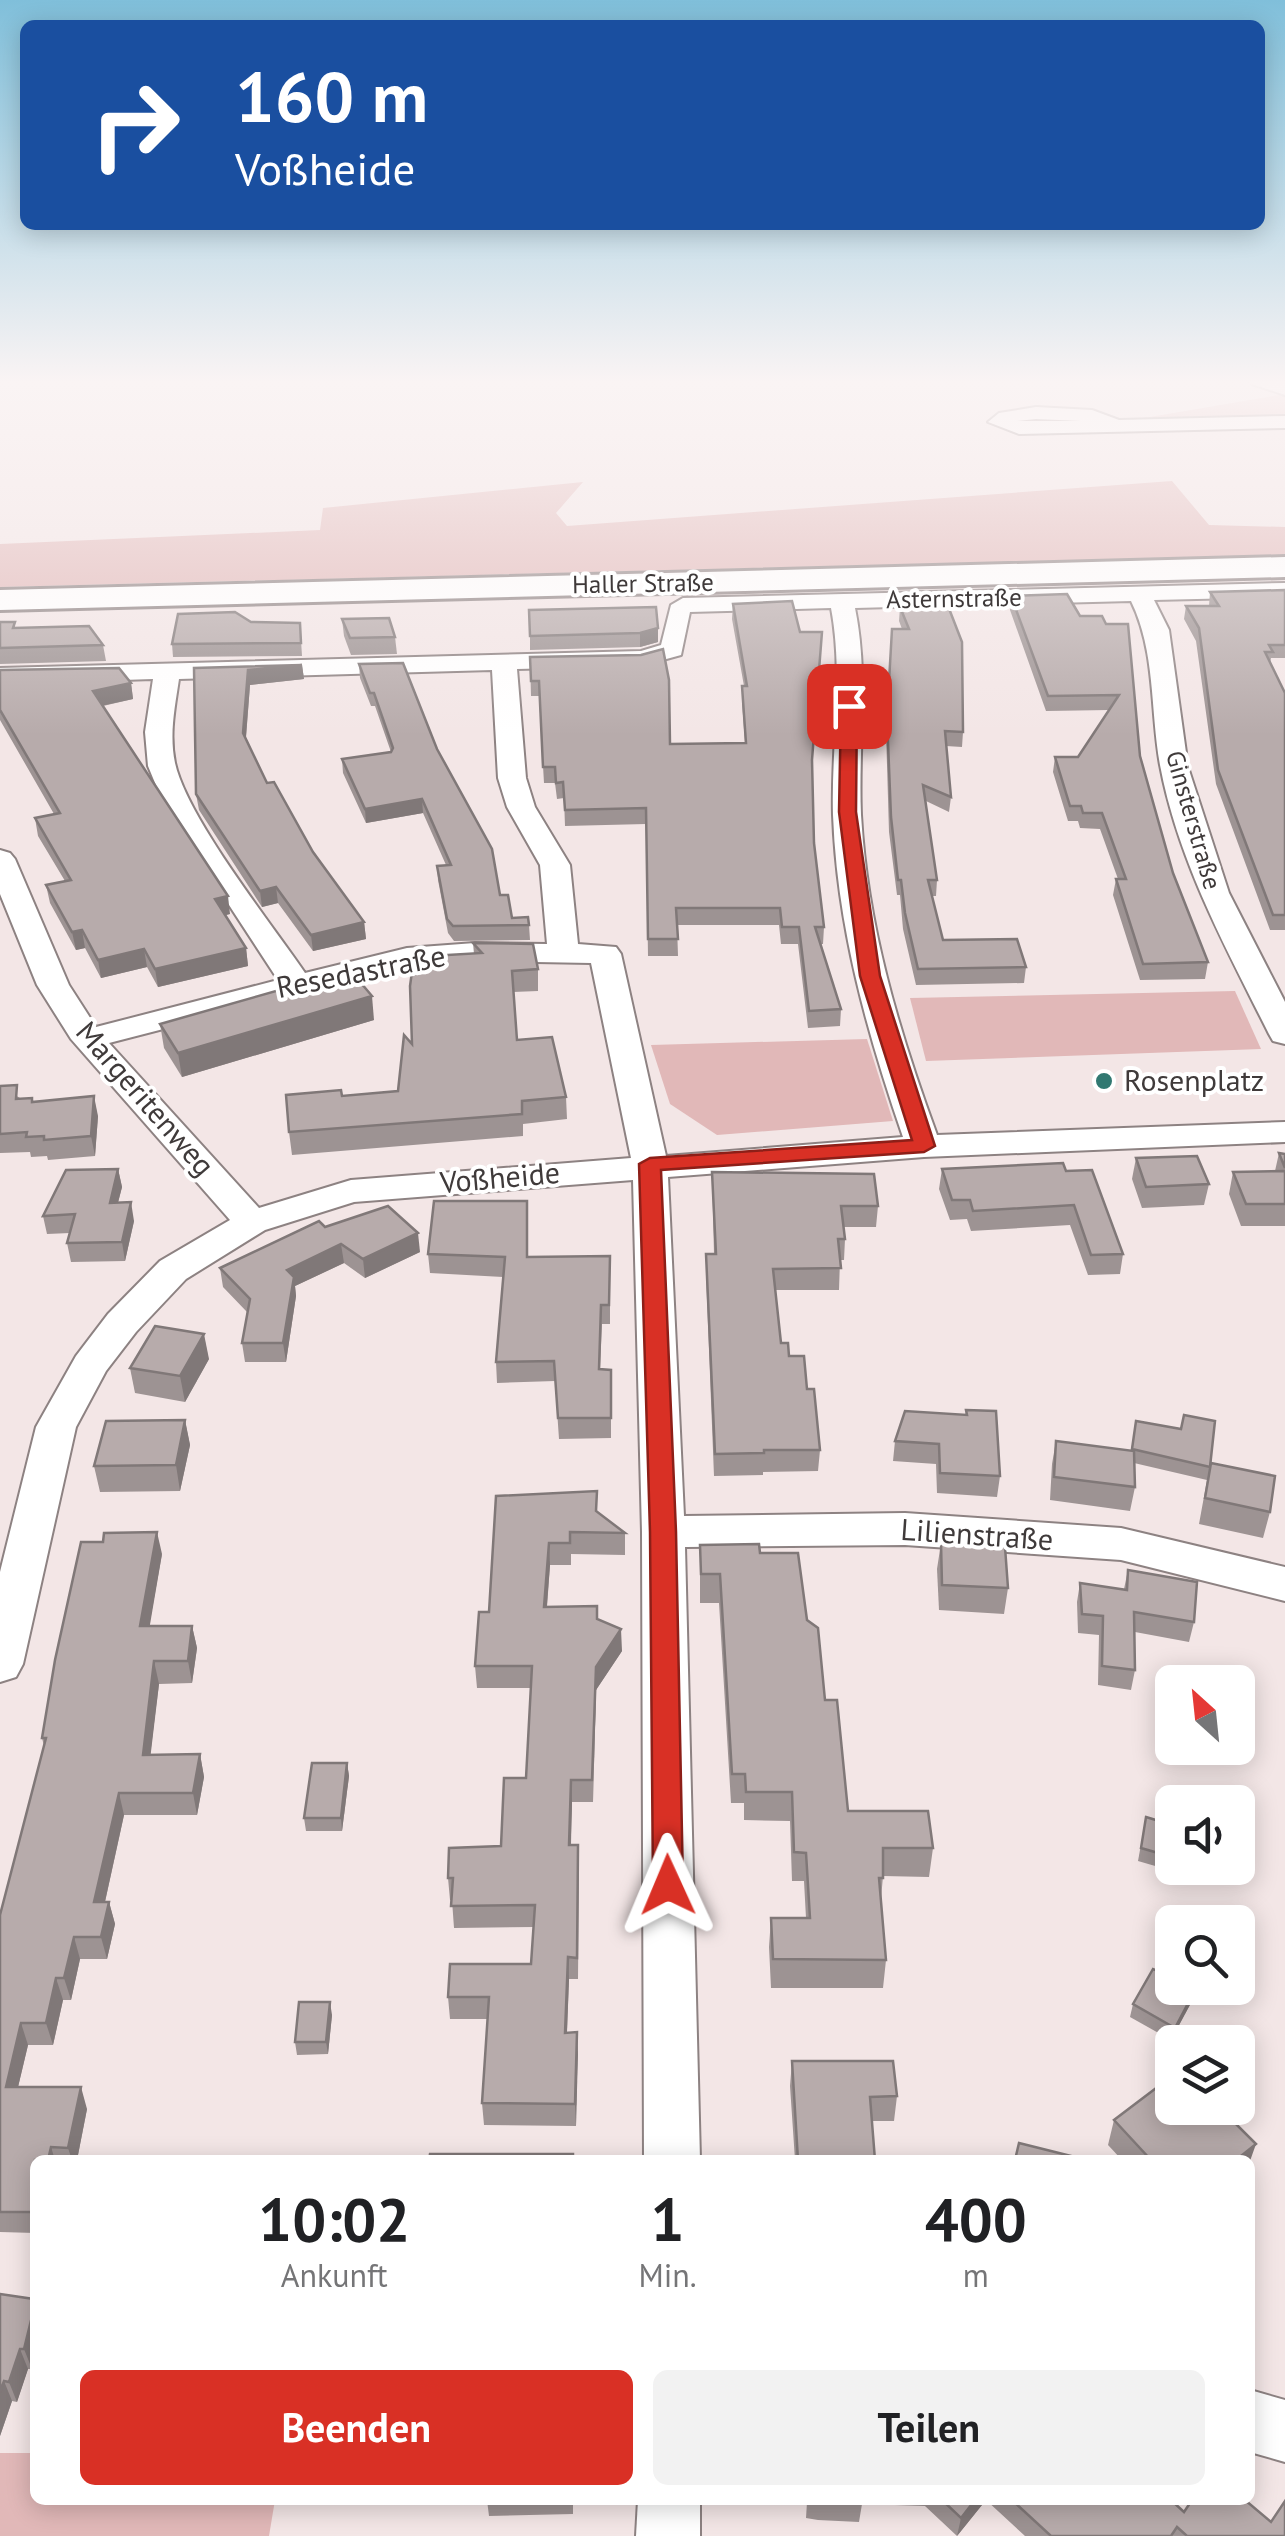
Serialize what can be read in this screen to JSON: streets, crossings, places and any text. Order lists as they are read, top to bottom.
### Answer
{
  "streets": {
    "main road": ["Haller Straße"],
    "street": [
      "Asternstraße",
      "Ginsterstraße",
      "Resedastraße",
      "Margeritenweg",
      "Voßheide",
      "Lilienstraße"
    ]
  },
  "crossings": [
    ["Asternstraße", "Ginsterstraße"],
    ["Resedastraße", "Margeritenweg"],
    ["Resedastraße", "Voßheide"],
    ["Margeritenweg", "Voßheide"]
  ],
  "places": ["Rosenplatz"],
  "north": "top left",
  "page": {
    "turn": ["160 m", "Voßheide"],
    "eta": [
      "10:02",
      "Ankunft",
      "1",
      "Min.",
      "400",
      "m"
    ],
    "buttons": ["Beenden", "Teilen"]
  }
}
